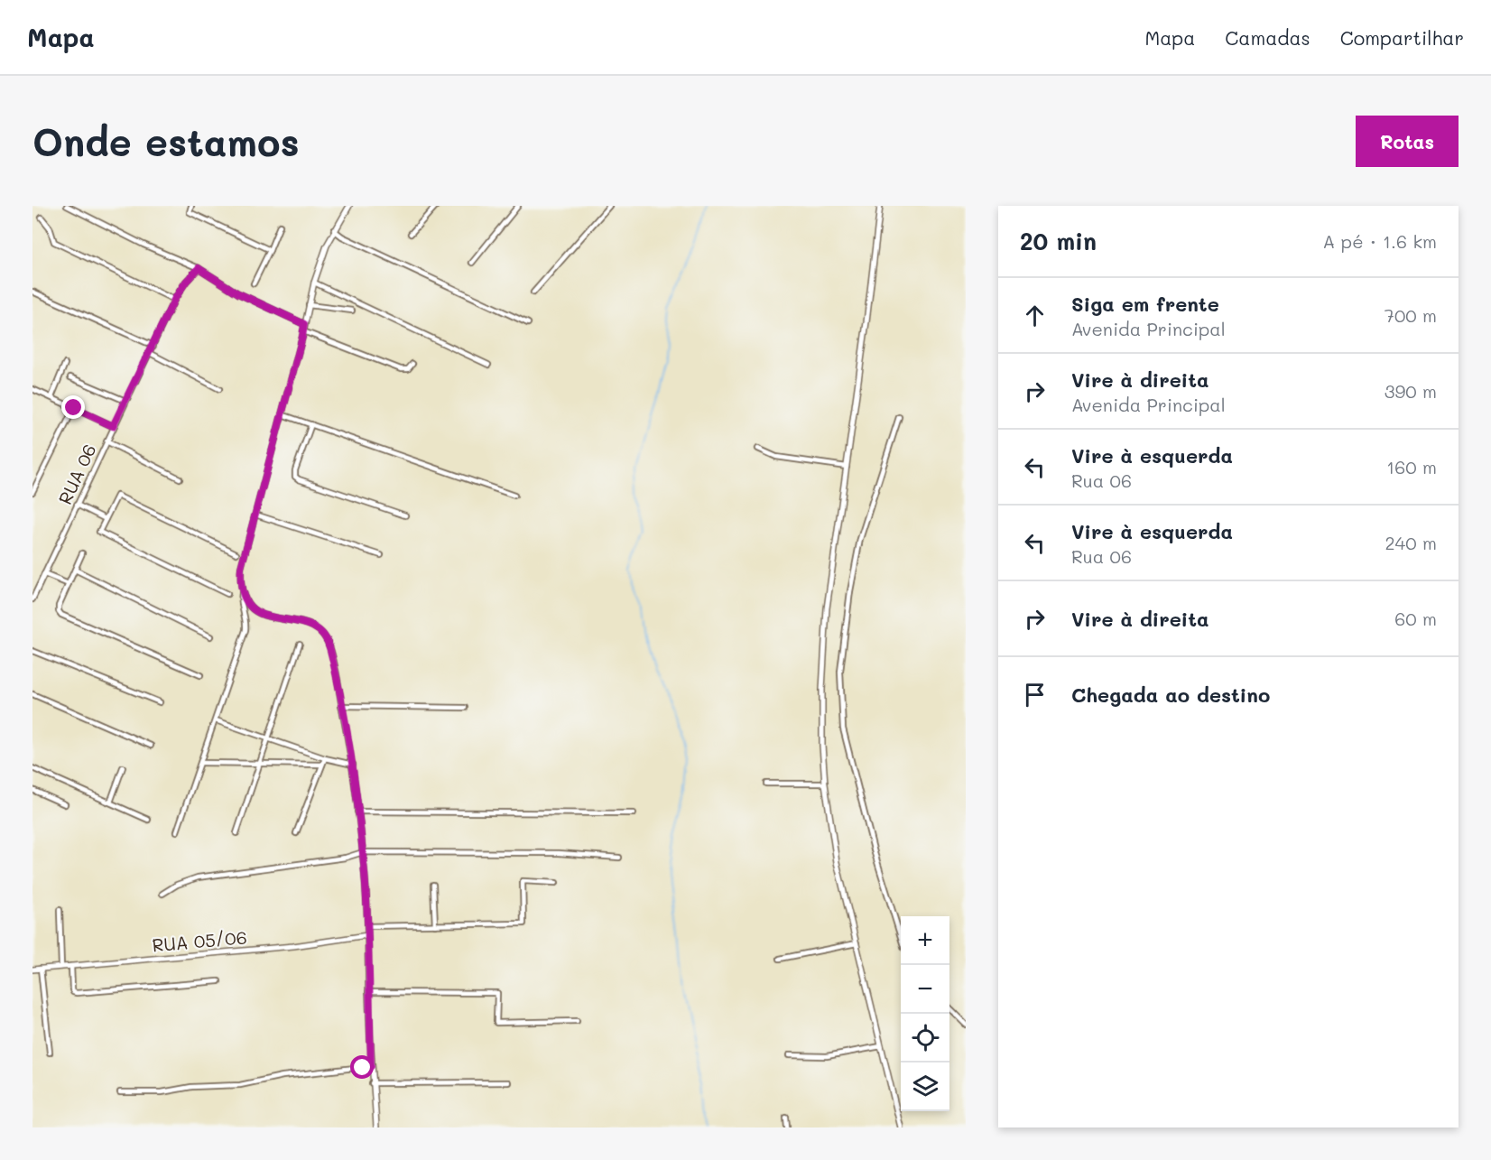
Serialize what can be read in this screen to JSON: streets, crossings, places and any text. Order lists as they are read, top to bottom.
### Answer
{
  "streets": {
    "street": ["RUA 06", "RUA 05/06"]
  },
  "page": {
    "header": "Mapa",
    "nav": ["Mapa", "Camadas", "Compartilhar"],
    "buttons": "Rotas",
    "title": "Onde estamos",
    "heading": ["20 min", "A pé · 1.6 km"],
    "list": [
      ["Siga em frente", "Avenida Principal", "700 m"],
      ["Vire à direita", "Avenida Principal", "390 m"],
      ["Vire à esquerda", "Rua 06", "160 m"],
      ["Vire à esquerda", "Rua 06", "240 m"],
      ["Vire à direita", "60 m"],
      "Chegada ao destino"
    ],
    "map_buttons": ["+", "−"]
  }
}
